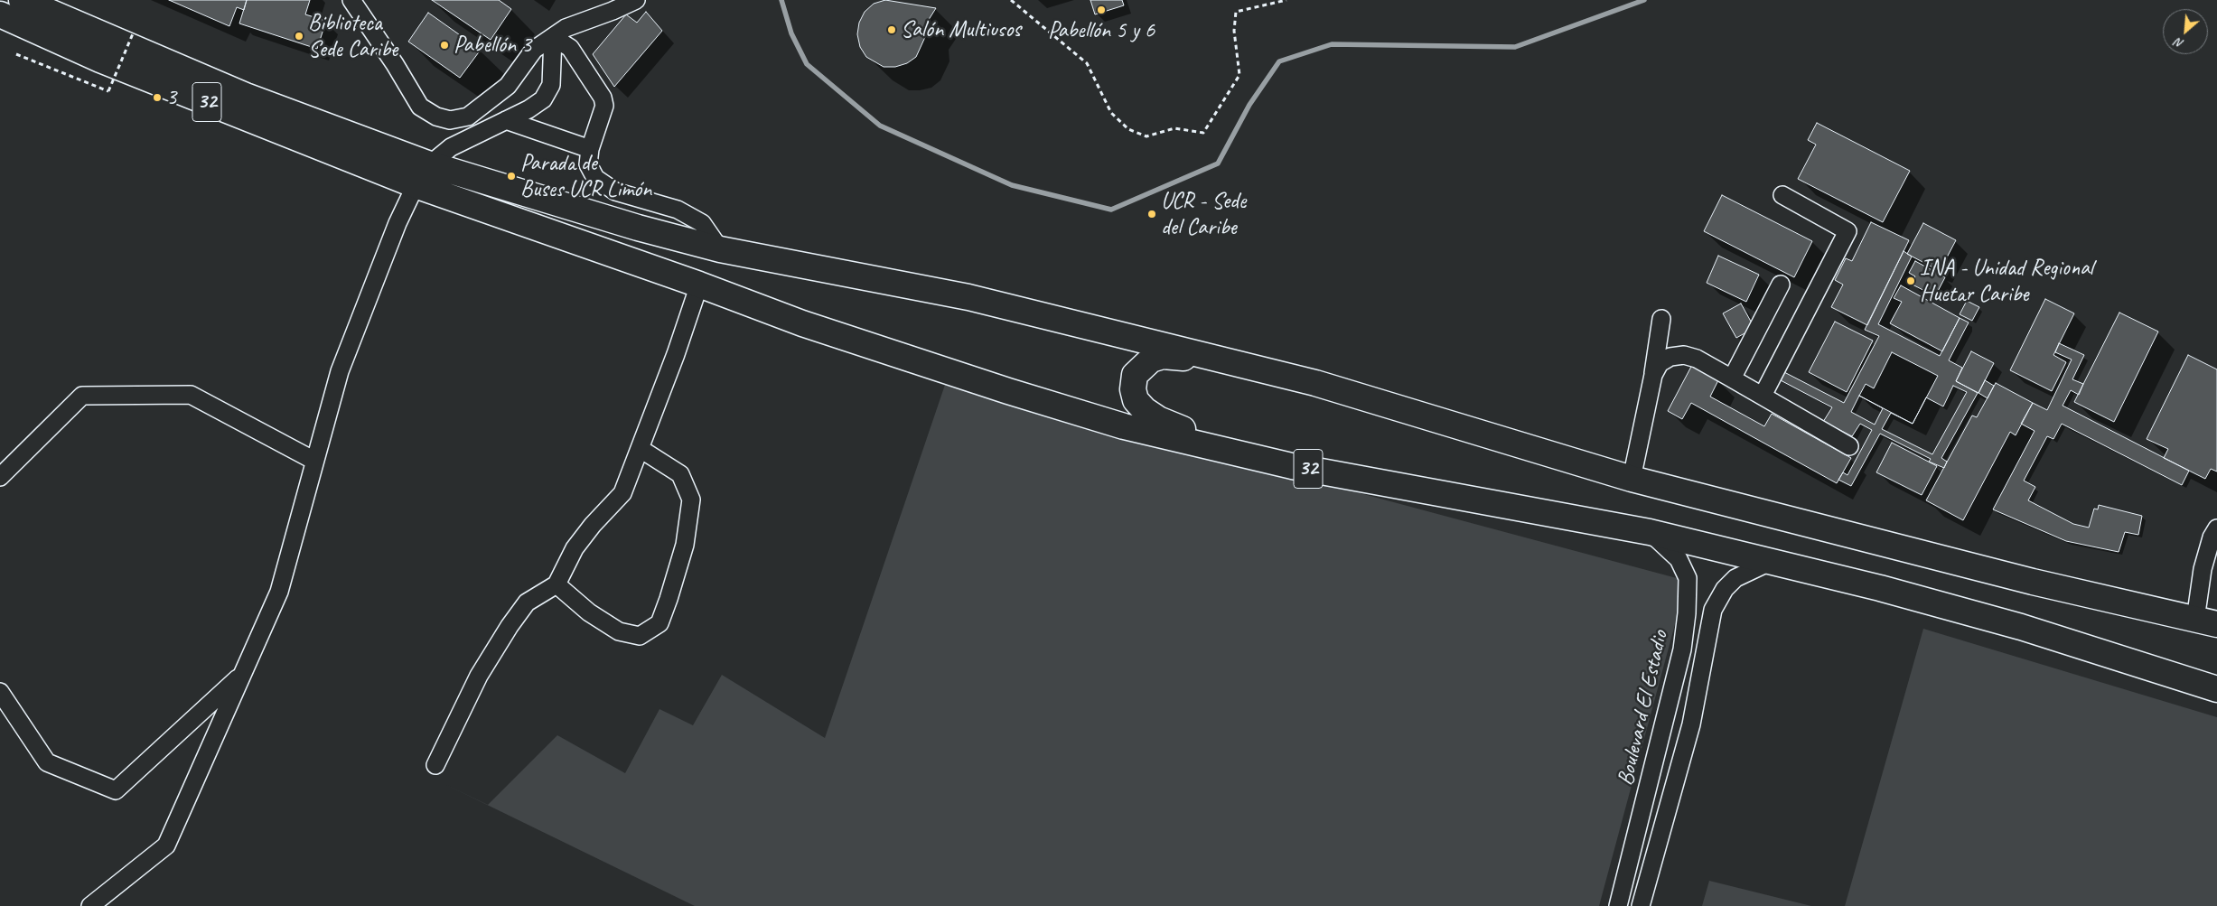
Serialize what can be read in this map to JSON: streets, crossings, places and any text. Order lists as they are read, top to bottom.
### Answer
{
  "streets": {
    "highway": ["32"],
    "street": ["Boulevard El Estadio"]
  },
  "crossings": [
    ["32", "Boulevard El Estadio"]
  ],
  "places": [
    "Pabellón 5 y 6",
    "Salón Multiusos",
    "Biblioteca Sede Caribe",
    "Pabellón 3",
    "3",
    "Parada de Buses UCR Limón",
    "UCR - Sede del Caribe",
    "INA - Unidad Regional Huetar Caribe"
  ],
  "north": "bottom left"
}
